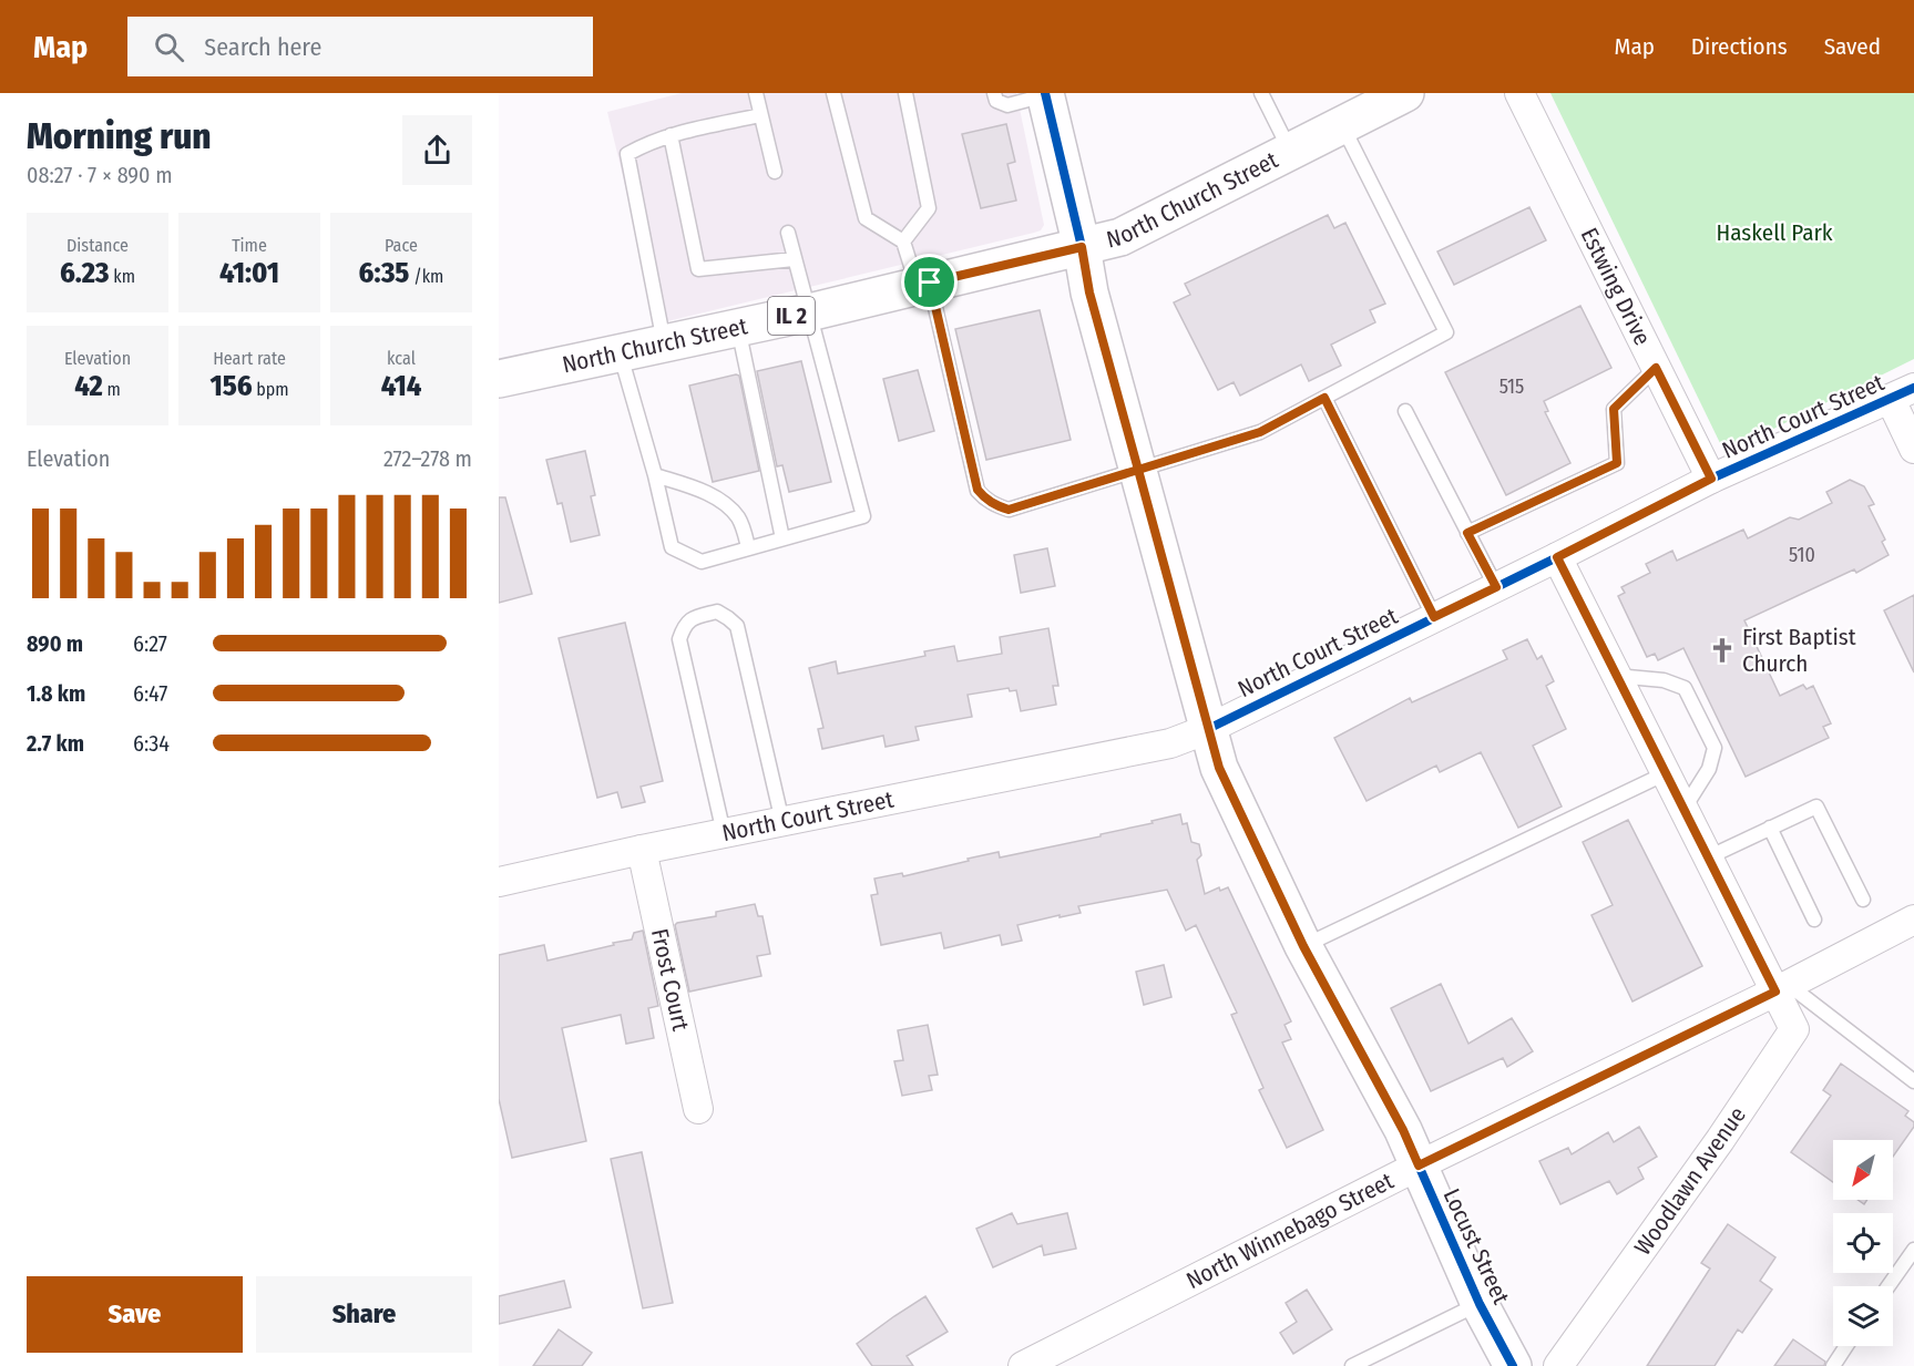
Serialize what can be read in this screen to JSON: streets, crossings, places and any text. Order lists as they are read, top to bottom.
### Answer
{
  "streets": {
    "street": [
      "North Church Street",
      "Estwing Drive",
      "IL 2",
      "North Court Street",
      "Frost Court",
      "Woodlawn Avenue",
      "North Winnebago Street",
      "Locust Street"
    ]
  },
  "crossings": [
    ["North Church Street", "Locust Street"],
    ["Estwing Drive", "North Court Street"],
    ["North Court Street", "Frost Court"],
    ["North Court Street", "Locust Street"],
    ["Woodlawn Avenue", "North Winnebago Street"],
    ["North Winnebago Street", "Locust Street"]
  ],
  "parks": ["Haskell Park"],
  "places": {
    "church": ["First Baptist Church"]
  },
  "house_numbers": ["515", "510"],
  "north": "bottom left",
  "page": {
    "header": "Map",
    "search": "Search here",
    "nav": ["Map", "Directions", "Saved"],
    "heading": ["Morning run", "08:27 · 7 × 890 m"],
    "stats": [
      ["Distance", "6.23 km"],
      ["Time", "41:01"],
      ["Pace", "6:35 /km"],
      ["Elevation", "42 m"],
      ["Heart rate", "156 bpm"],
      ["kcal", "414"]
    ],
    "chart": ["Elevation", "272–278 m"],
    "list": [
      {
        "name": "890 m",
        "note": "6:27"
      },
      {
        "name": "1.8 km",
        "note": "6:47"
      },
      {
        "name": "2.7 km",
        "note": "6:34"
      }
    ],
    "buttons": ["Save", "Share"]
  }
}
